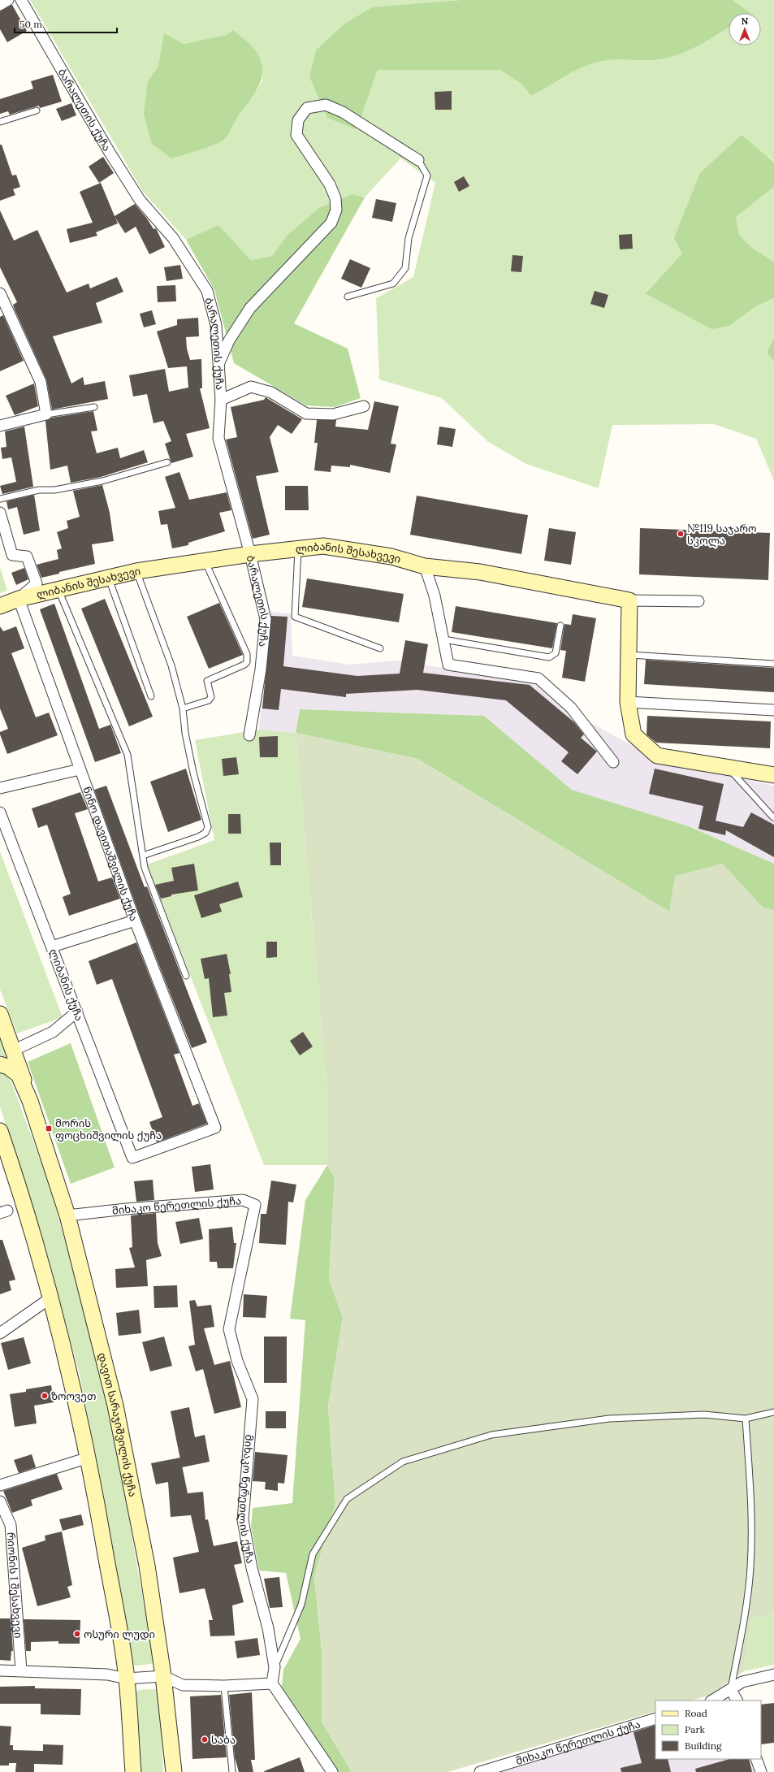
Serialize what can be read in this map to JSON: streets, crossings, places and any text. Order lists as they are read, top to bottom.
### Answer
{
  "streets": {
    "main road": ["ლიბანის შესახვევი", "დავით სარაჯიშვილის ქუჩა"],
    "street": [
      "ბარალეთის ქუჩა",
      "ნინო დავითაშვილის ქუჩა",
      "ლიბანის ქუჩა",
      "მიხაკო წერეთლის ქუჩა",
      "რიონის I შესახვევი"
    ]
  },
  "crossings": [
    ["ბარალეთის ქუჩა", "ლიბანის შესახვევი"],
    ["ლიბანის შესახვევი", "ნინო დავითაშვილის ქუჩა"],
    ["ნინო დავითაშვილის ქუჩა", "ლიბანის ქუჩა"],
    ["მიხაკო წერეთლის ქუჩა", "დავით სარაჯიშვილის ქუჩა"]
  ],
  "places": {
    "other": [
      "№119 საჯარო სკოლა",
      "ზოოვეთ",
      "ოსური ლუდი",
      "საბა"
    ],
    "transit": ["მორის ფოცხიშვილის ქუჩა"]
  },
  "legend": ["Road", "Park", "Building"],
  "scale_bar": "50 m",
  "north": "top"
}
